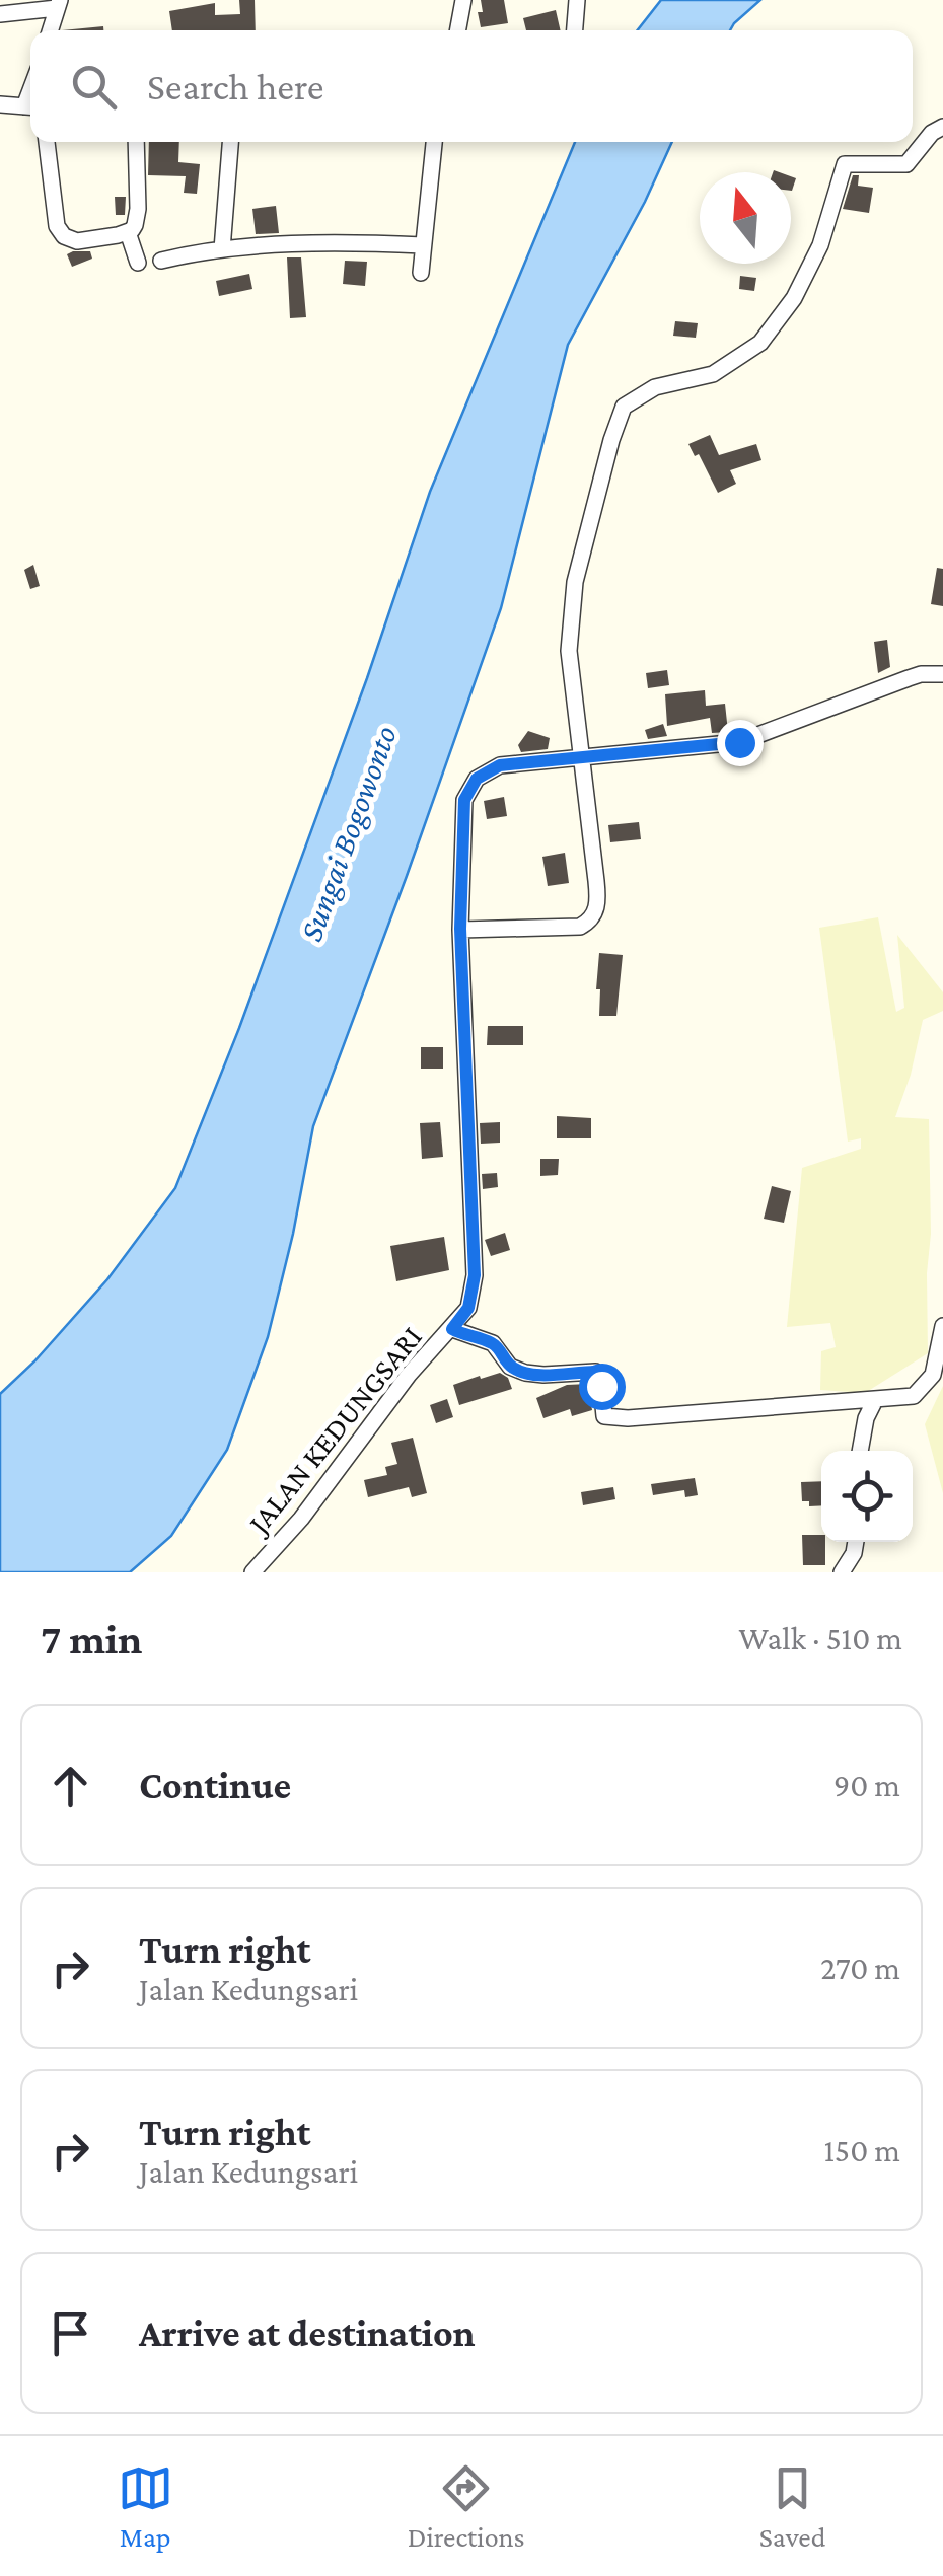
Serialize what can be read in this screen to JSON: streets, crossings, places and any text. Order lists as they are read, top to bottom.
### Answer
{
  "streets": {
    "street": ["JALAN KEDUNGSARI"]
  },
  "water": ["Sungai Bogowonto"],
  "north": "top",
  "page": {
    "search": "Search here",
    "heading": ["7 min", "Walk · 510 m"],
    "list": [
      ["Continue", "90 m"],
      ["Turn right", "Jalan Kedungsari", "270 m"],
      ["Turn right", "Jalan Kedungsari", "150 m"],
      "Arrive at destination"
    ],
    "nav": ["Map", "Directions", "Saved"]
  }
}
